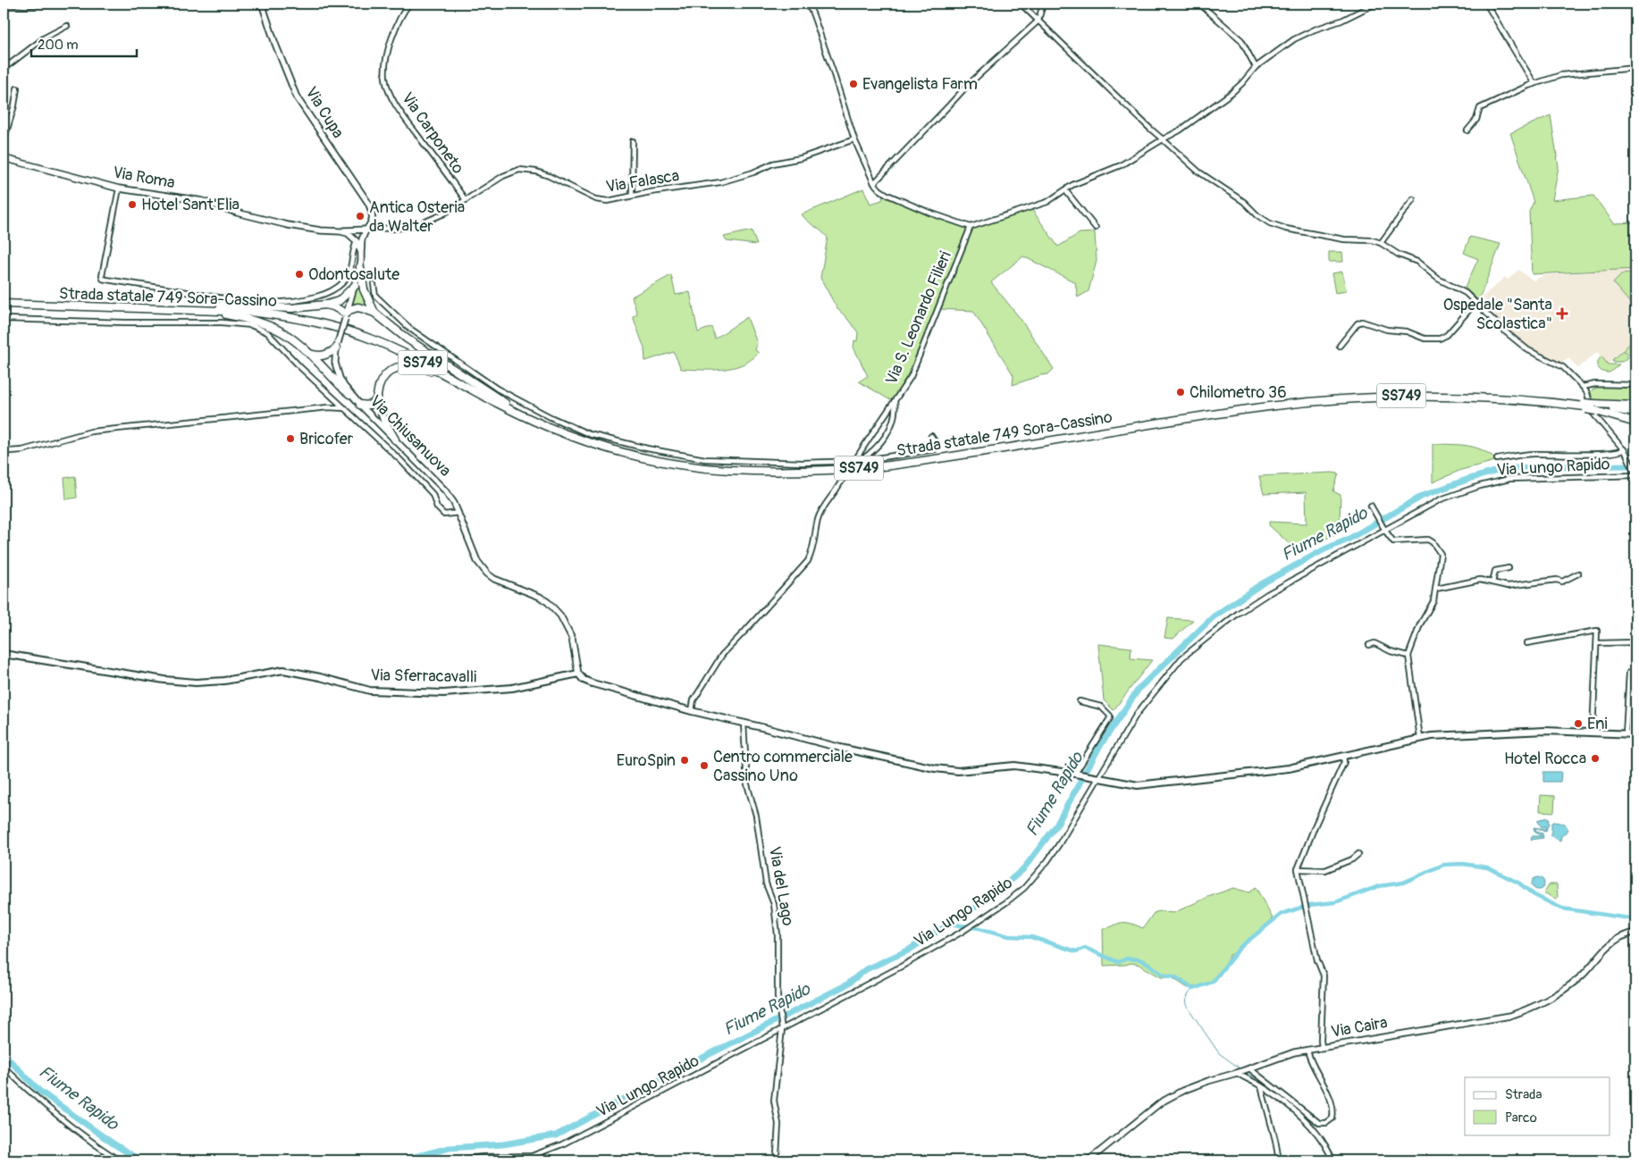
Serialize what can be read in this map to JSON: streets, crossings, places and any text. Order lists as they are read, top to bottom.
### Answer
{
  "streets": {
    "highway": ["Strada statale 749 Sora-Cassino", "SS749"],
    "main road": ["Via Sferracavalli"],
    "street": [
      "Via Cupa",
      "Via Carponeto",
      "Via Roma",
      "Via Falasca",
      "Via S. Leonardo Filieri",
      "Via Chiusanuova",
      "Via Lungo Rapido",
      "Via del Lago",
      "Via Caira"
    ]
  },
  "crossings": [
    ["Via Cupa", "Via Falasca"],
    ["Via Cupa", "Via Chiusanuova"],
    ["Via Carponeto", "Via Falasca"],
    ["Via Chiusanuova", "Via Sferracavalli"],
    ["Via Lungo Rapido", "Via del Lago"]
  ],
  "water": ["Fiume Rapido"],
  "places": {
    "other": [
      "Evangelista Farm",
      "Hotel Sant'Elia",
      "Antica Osteria da Walter",
      "Odontosalute",
      "Chilometro 36",
      "Bricofer",
      "Eni",
      "Hotel Rocca",
      "EuroSpin",
      "Centro commerciale Cassino Uno"
    ],
    "health": ["Ospedale \"Santa Scolastica\""]
  },
  "legend": ["Strada", "Parco"],
  "scale_bar": "200 m"
}
